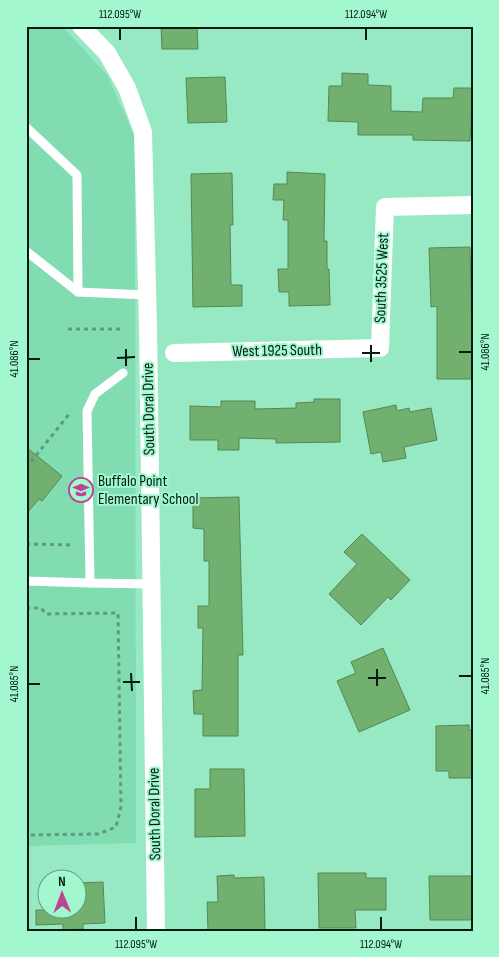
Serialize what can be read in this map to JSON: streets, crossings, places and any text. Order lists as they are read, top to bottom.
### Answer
{
  "streets": {
    "street": ["South 3525 West", "West 1925 South", "South Doral Drive"]
  },
  "crossings": [
    ["South 3525 West", "West 1925 South"]
  ],
  "places": {
    "school or university": ["Buffalo Point Elementary School"]
  },
  "north": "top",
  "coordinates": [
    "112.095°W",
    "112.094°W",
    "41.086°N",
    "41.085°N"
  ]
}
